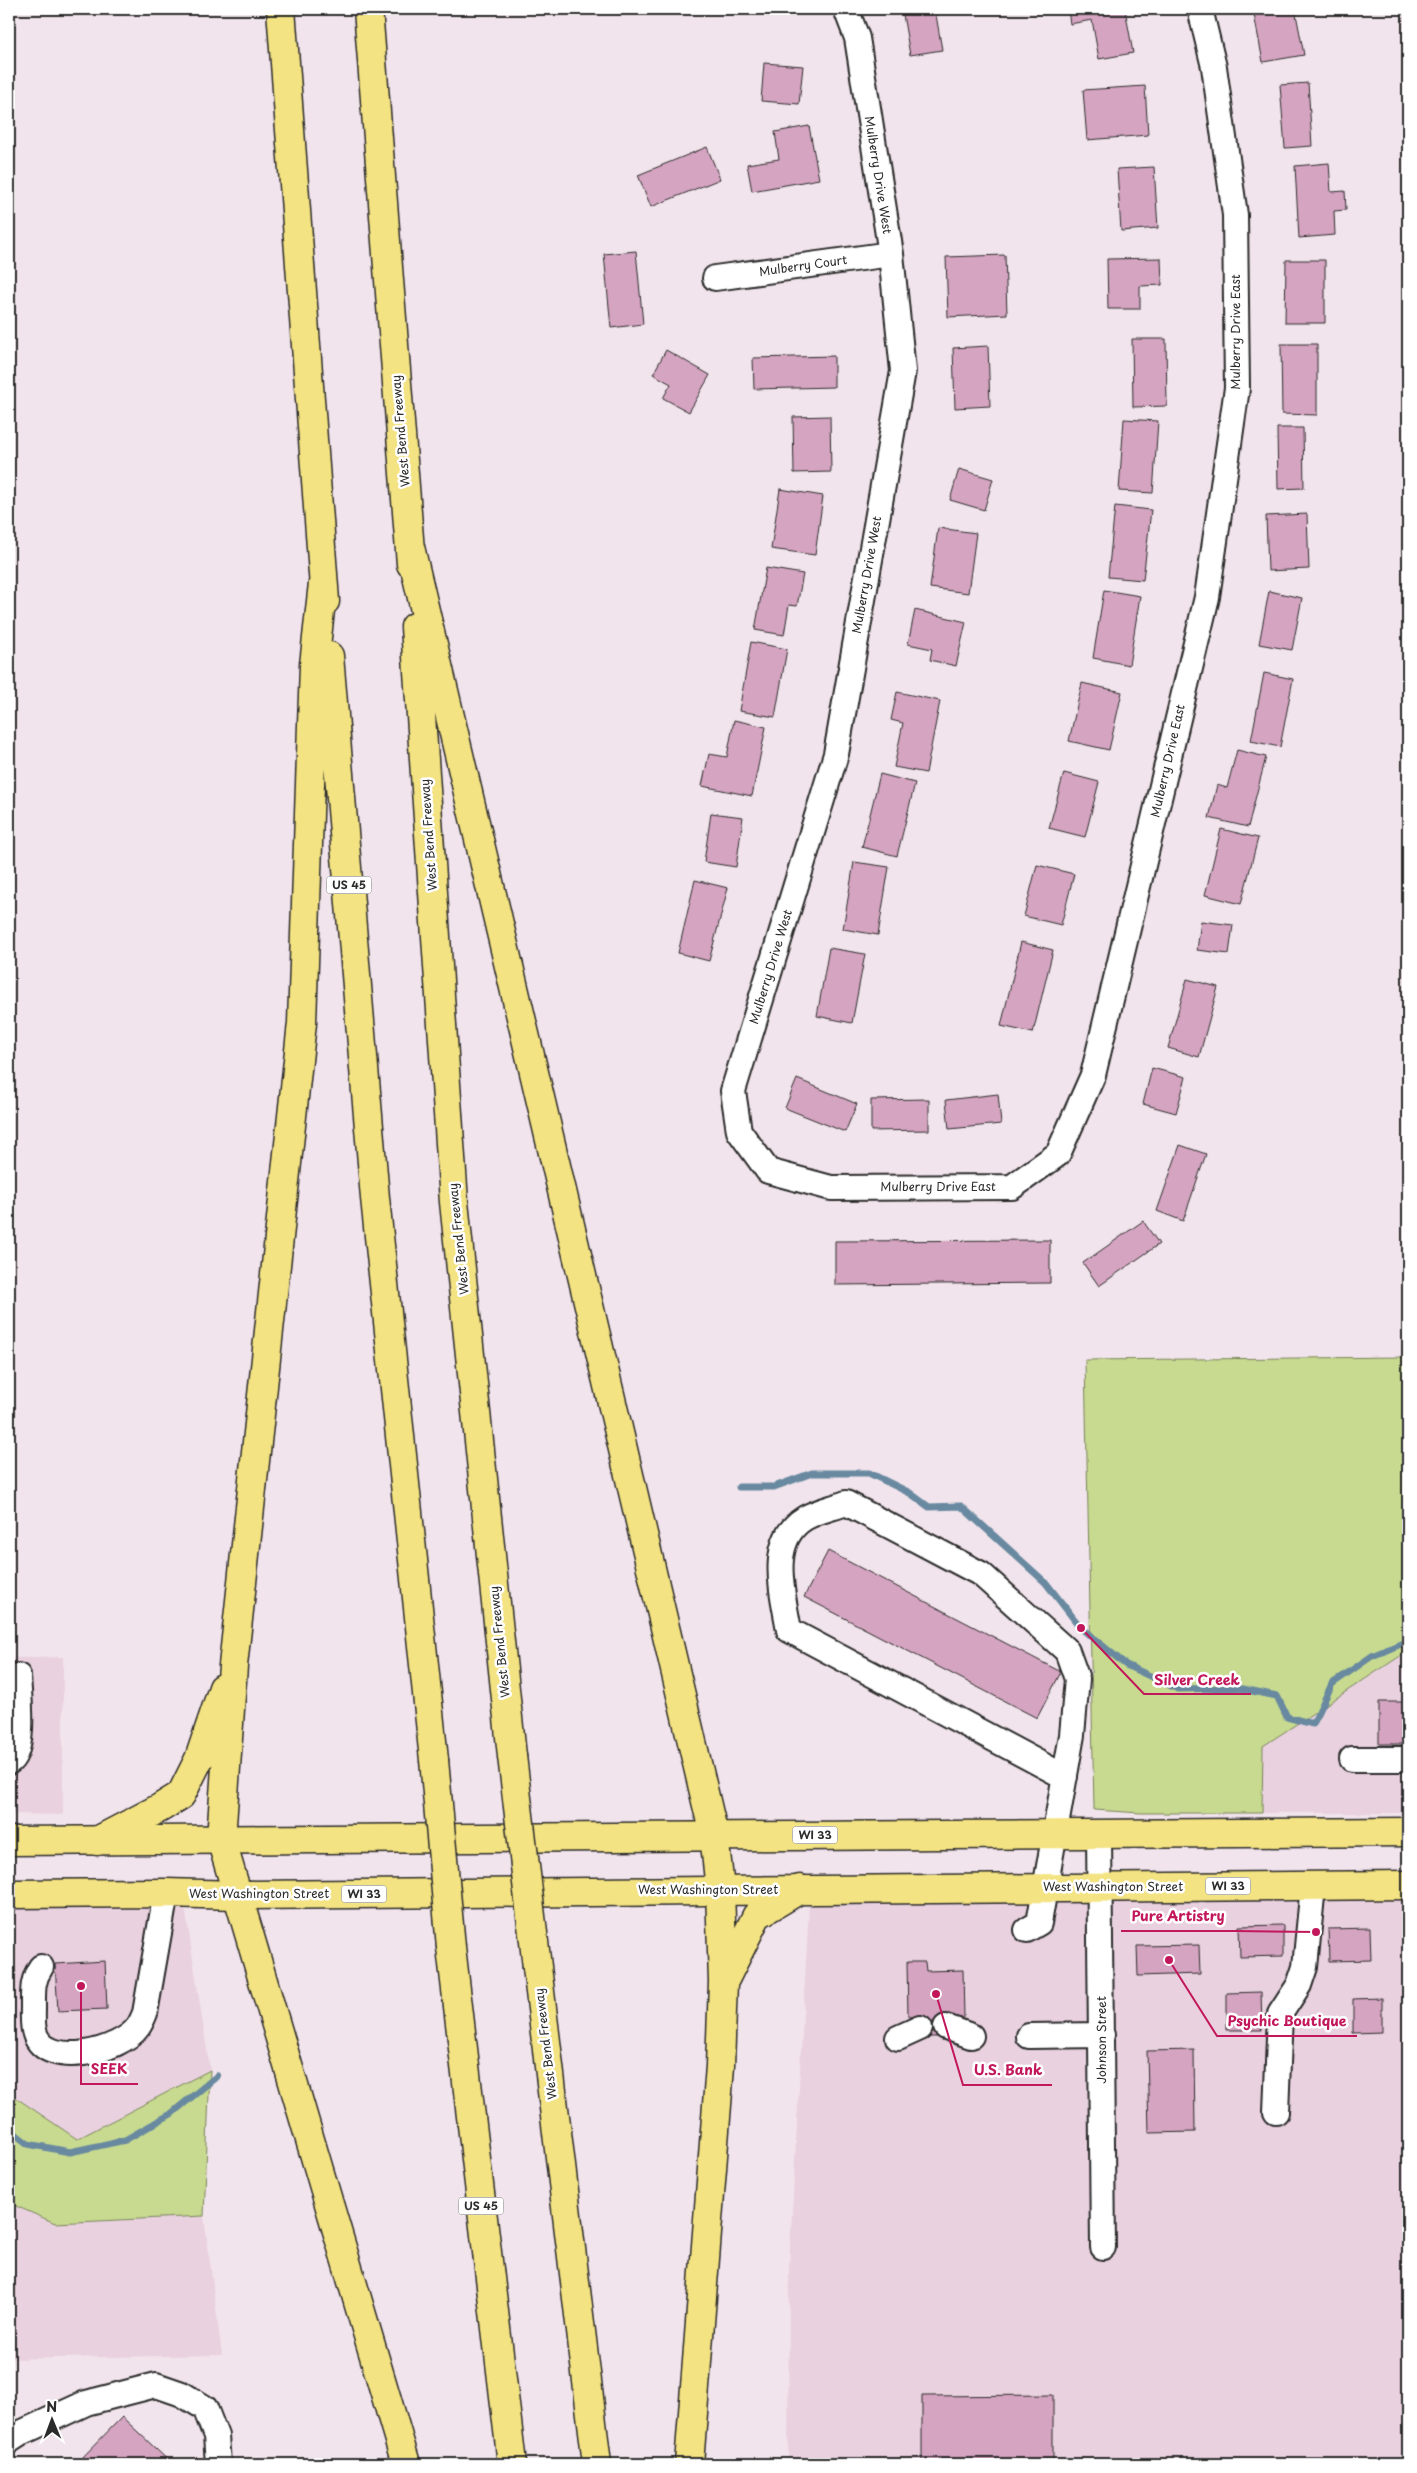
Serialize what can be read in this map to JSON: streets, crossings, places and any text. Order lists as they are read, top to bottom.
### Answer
{
  "streets": {
    "main road": [
      "West Bend Freeway",
      "US 45",
      "WI 33",
      "West Washington Street"
    ],
    "street": [
      "Mulberry Drive West",
      "Mulberry Court",
      "Mulberry Drive East",
      "Johnson Street"
    ]
  },
  "crossings": [
    ["Mulberry Drive West", "Mulberry Court"],
    ["Mulberry Drive West", "Mulberry Drive East"],
    ["WI 33", "Johnson Street"],
    ["West Washington Street", "Johnson Street"]
  ],
  "places": [
    "Silver Creek",
    "Pure Artistry",
    "Psychic Boutique",
    "SEEK",
    "U.S. Bank"
  ],
  "north": "top"
}
